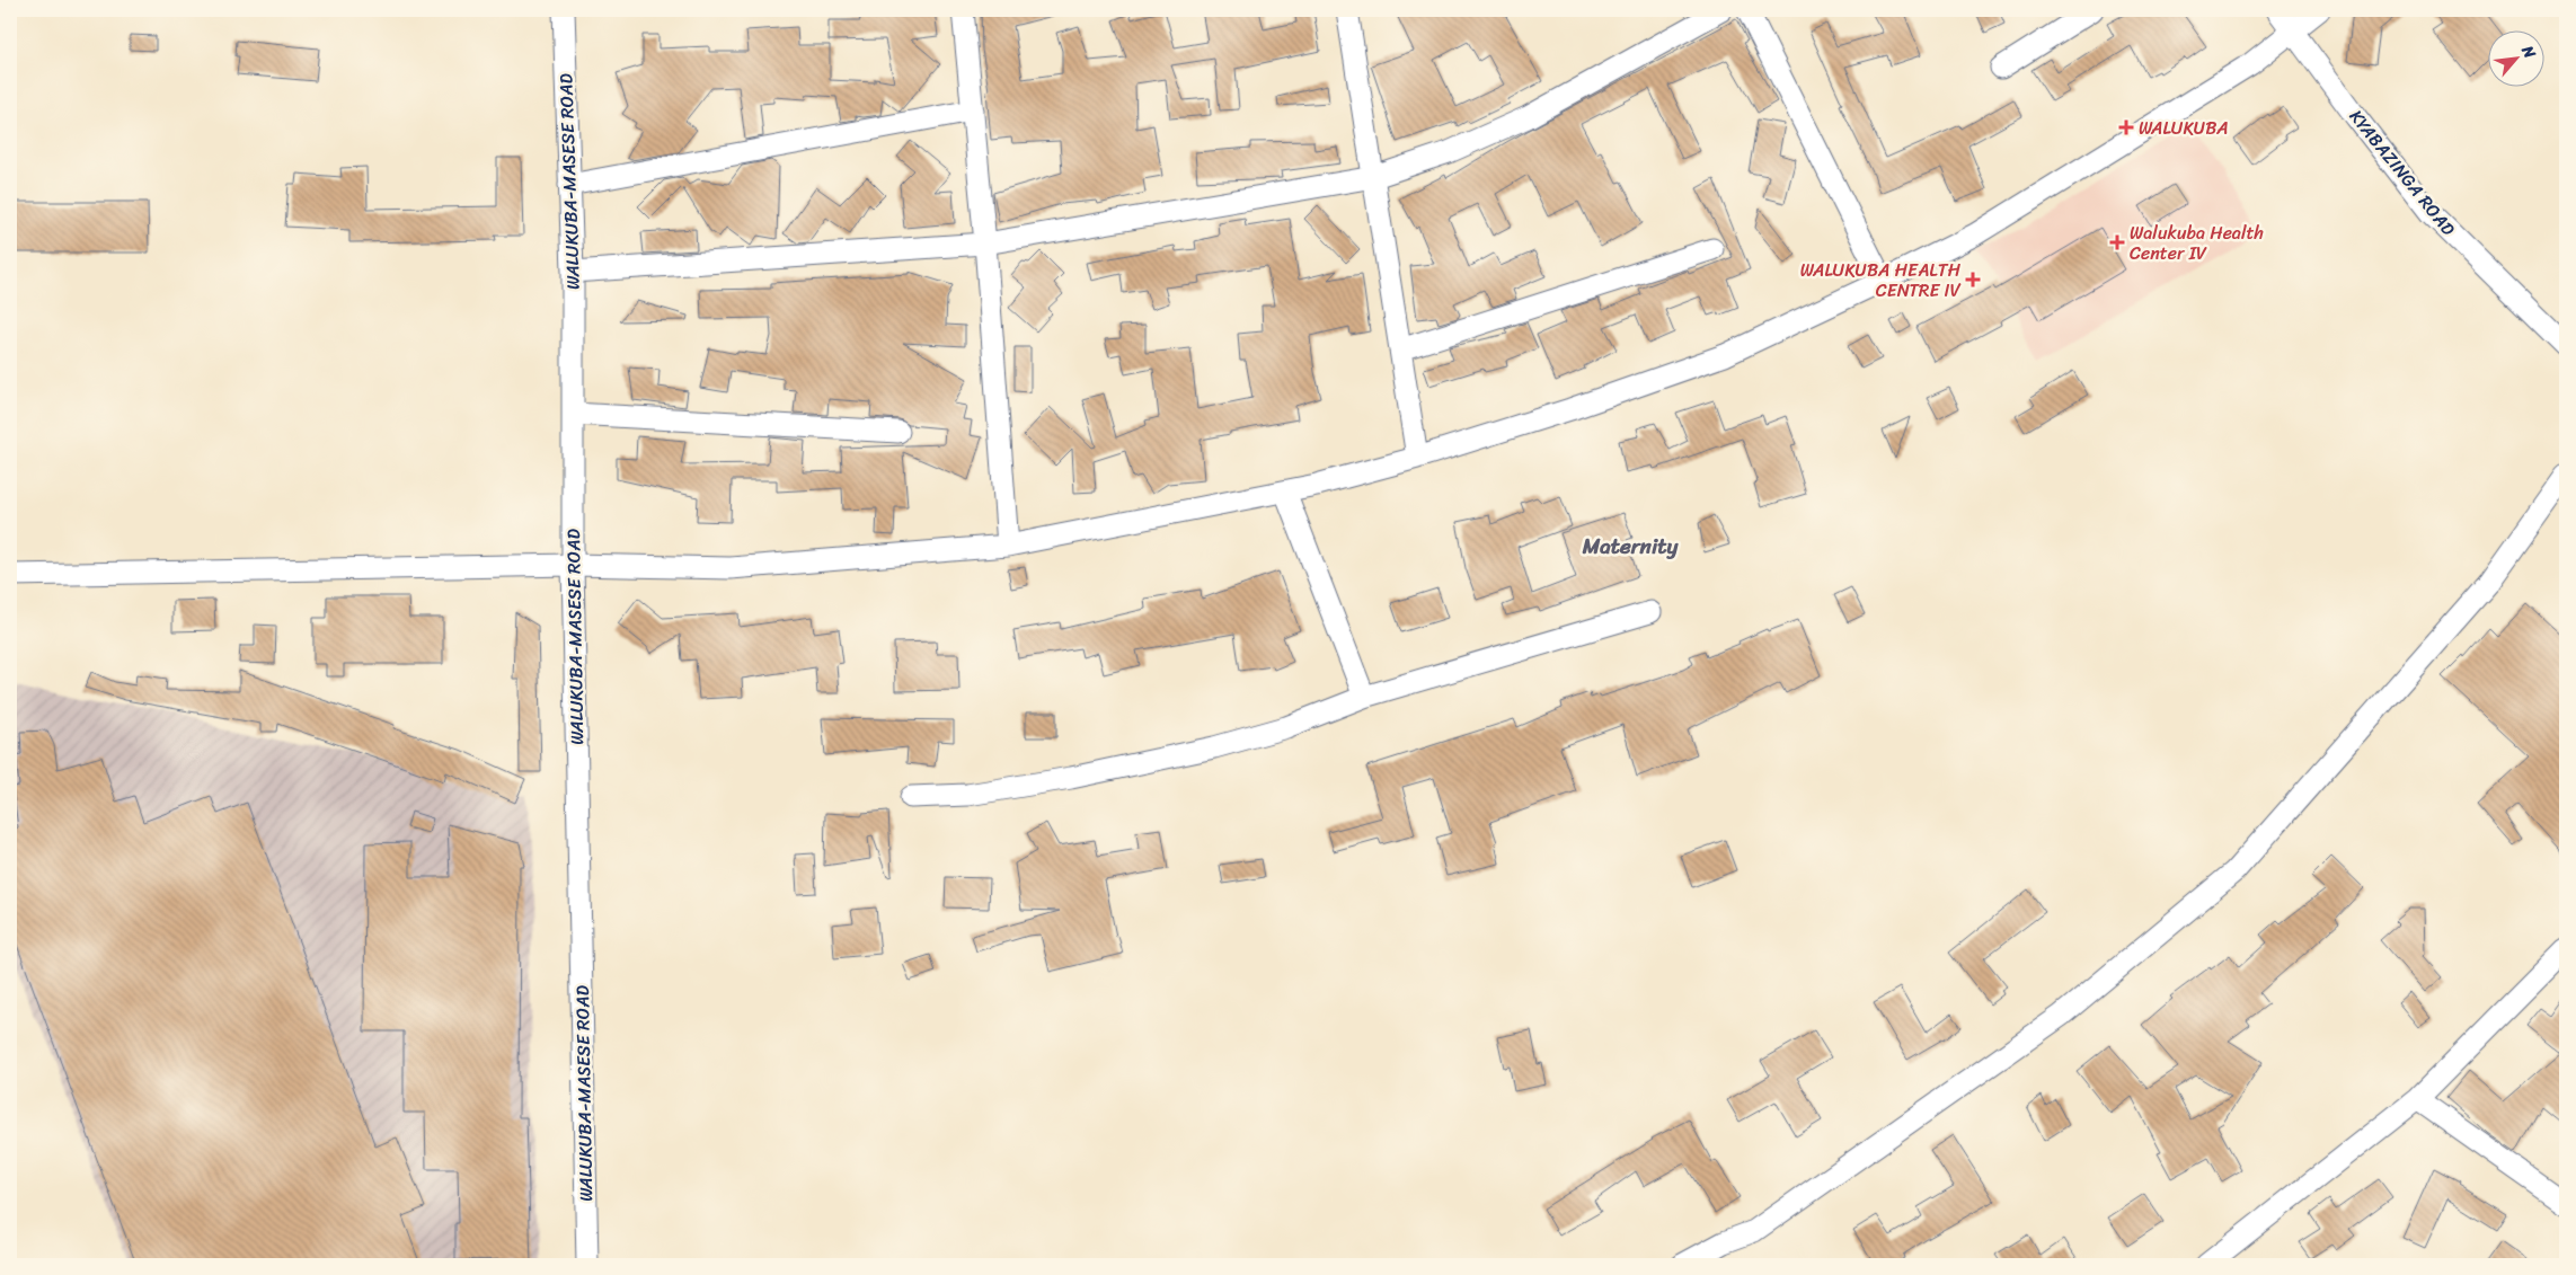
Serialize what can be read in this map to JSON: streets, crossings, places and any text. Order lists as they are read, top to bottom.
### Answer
{
  "streets": {
    "street": ["KYABAZINGA ROAD", "WALUKUBA-MASESE ROAD"]
  },
  "districts": ["Maternity"],
  "places": {
    "health": ["WALUKUBA", "Walukuba Health Center IV", "WALUKUBA HEALTH CENTRE IV"]
  },
  "north": "top right"
}
